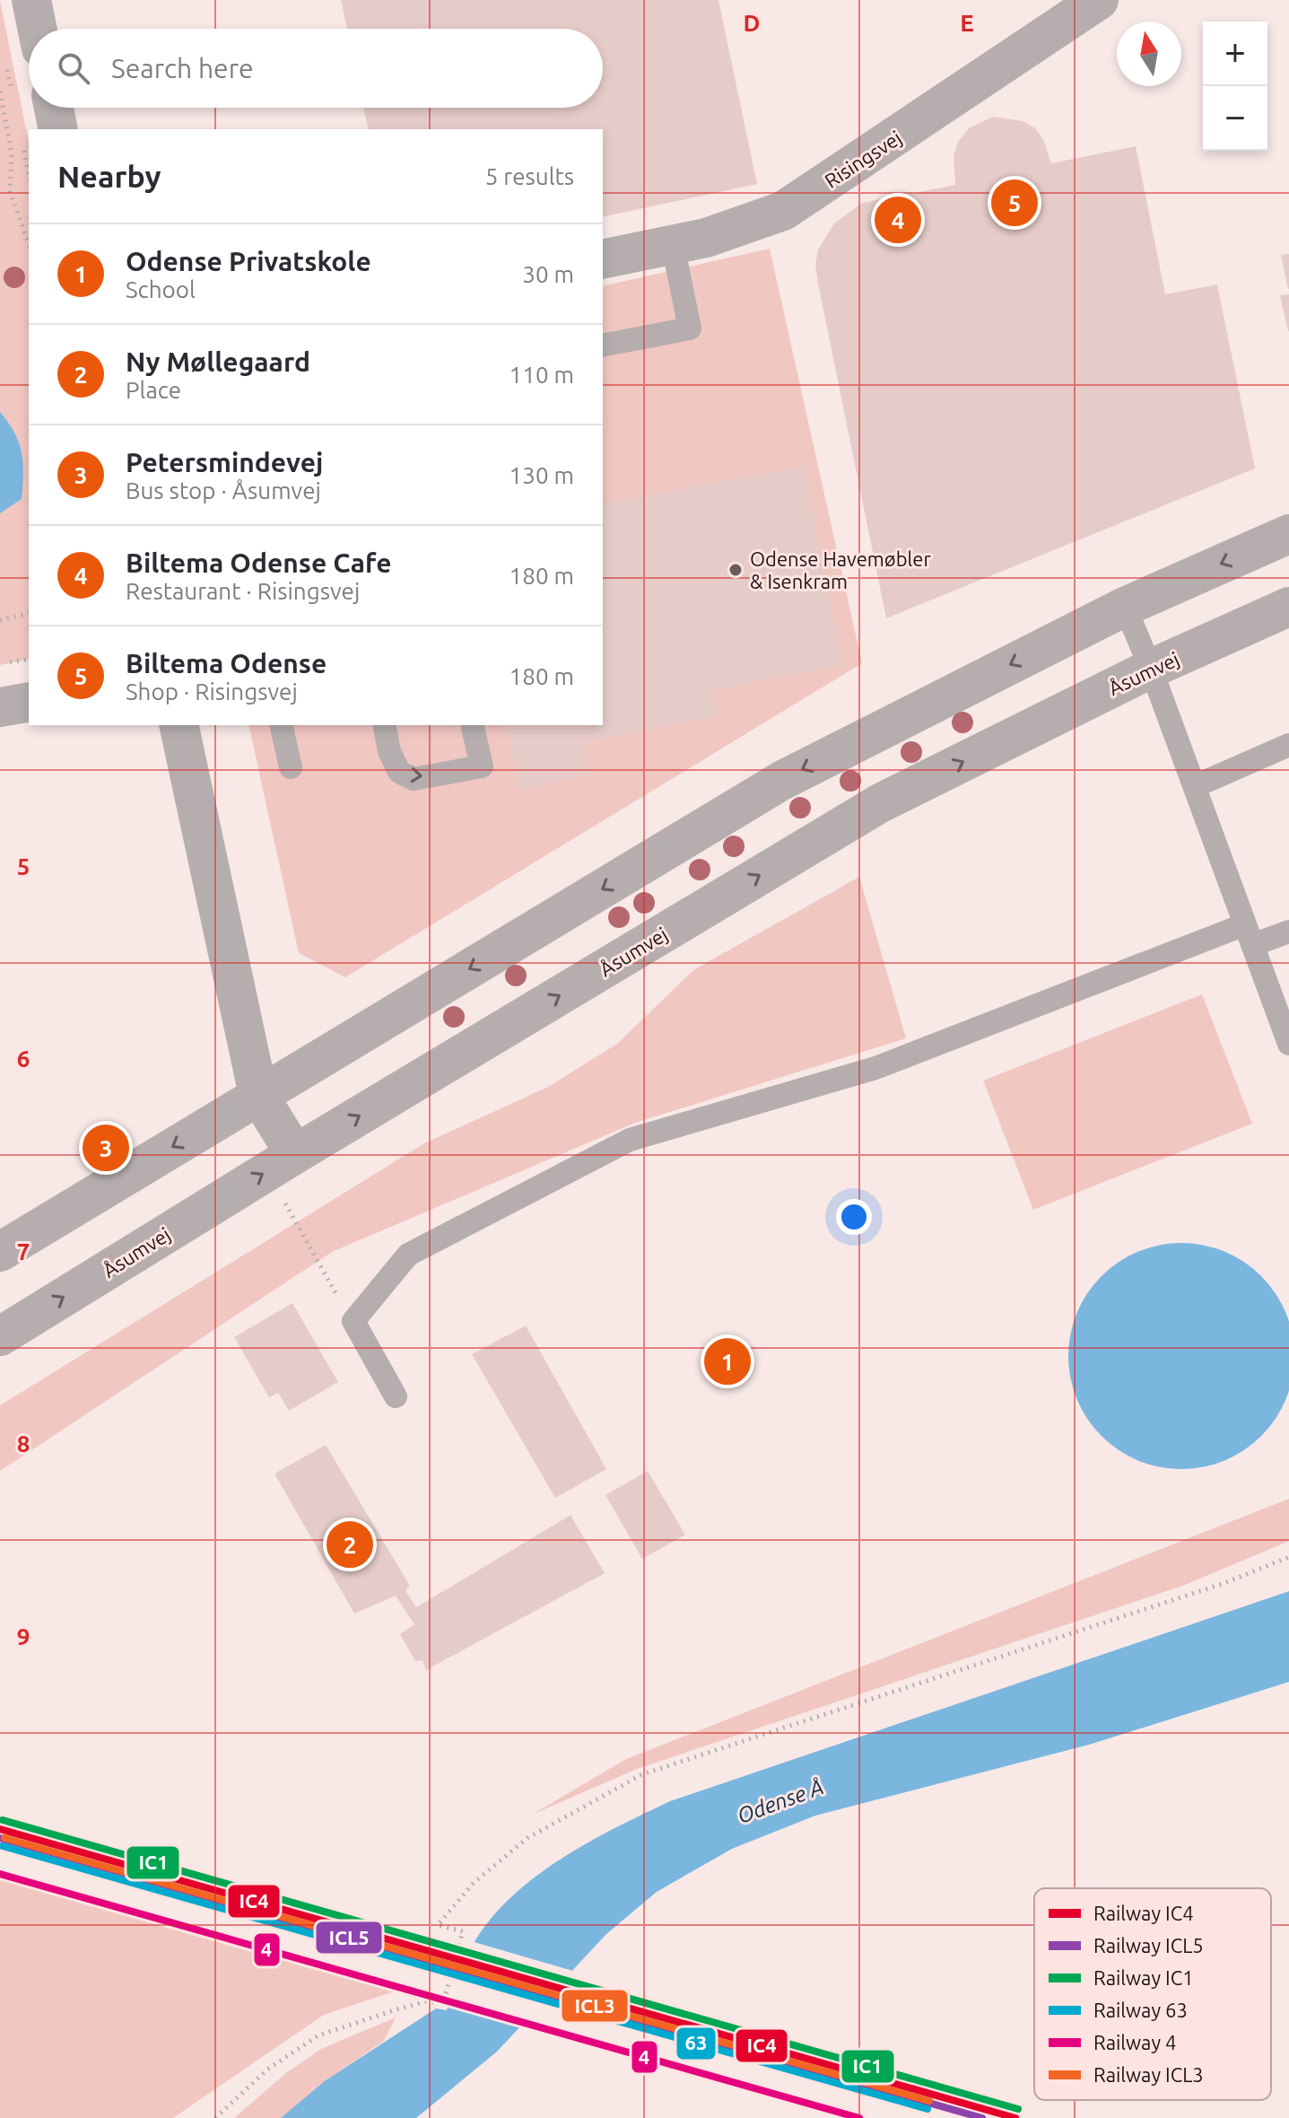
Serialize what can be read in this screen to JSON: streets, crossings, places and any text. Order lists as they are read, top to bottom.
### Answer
{
  "streets": {
    "street": ["Risingsvej", "Åsumvej"]
  },
  "water": ["Odense Å"],
  "places": ["Odense Havemøbler & Isenkram"],
  "lines": [
    "rail line IC1",
    "rail line IC4",
    "rail line ICL5",
    "rail line ICL3",
    "rail line 63",
    "rail line 4"
  ],
  "legend": [
    "Railway IC4",
    "Railway ICL5",
    "Railway IC1",
    "Railway 63",
    "Railway 4",
    "Railway ICL3"
  ],
  "north": "top",
  "page": {
    "map_buttons": ["+", "−"],
    "search": "Search here",
    "heading": ["Nearby", "5 results"],
    "pins": [
      "5",
      "4",
      "3",
      "1",
      "2"
    ],
    "list": [
      {
        "mark": "1",
        "name": "Odense Privatskole",
        "note": "School",
        "value": "30 m"
      },
      {
        "mark": "2",
        "name": "Ny Møllegaard",
        "note": "Place",
        "value": "110 m"
      },
      {
        "mark": "3",
        "name": "Petersmindevej",
        "note": "Bus stop · Åsumvej",
        "value": "130 m"
      },
      {
        "mark": "4",
        "name": "Biltema Odense Cafe",
        "note": "Restaurant · Risingsvej",
        "value": "180 m"
      },
      {
        "mark": "5",
        "name": "Biltema Odense",
        "note": "Shop · Risingsvej",
        "value": "180 m"
      }
    ]
  },
  "grid": {
    "columns": ["D", "E"],
    "rows": [
      "5",
      "6",
      "7",
      "8",
      "9"
    ]
  }
}
